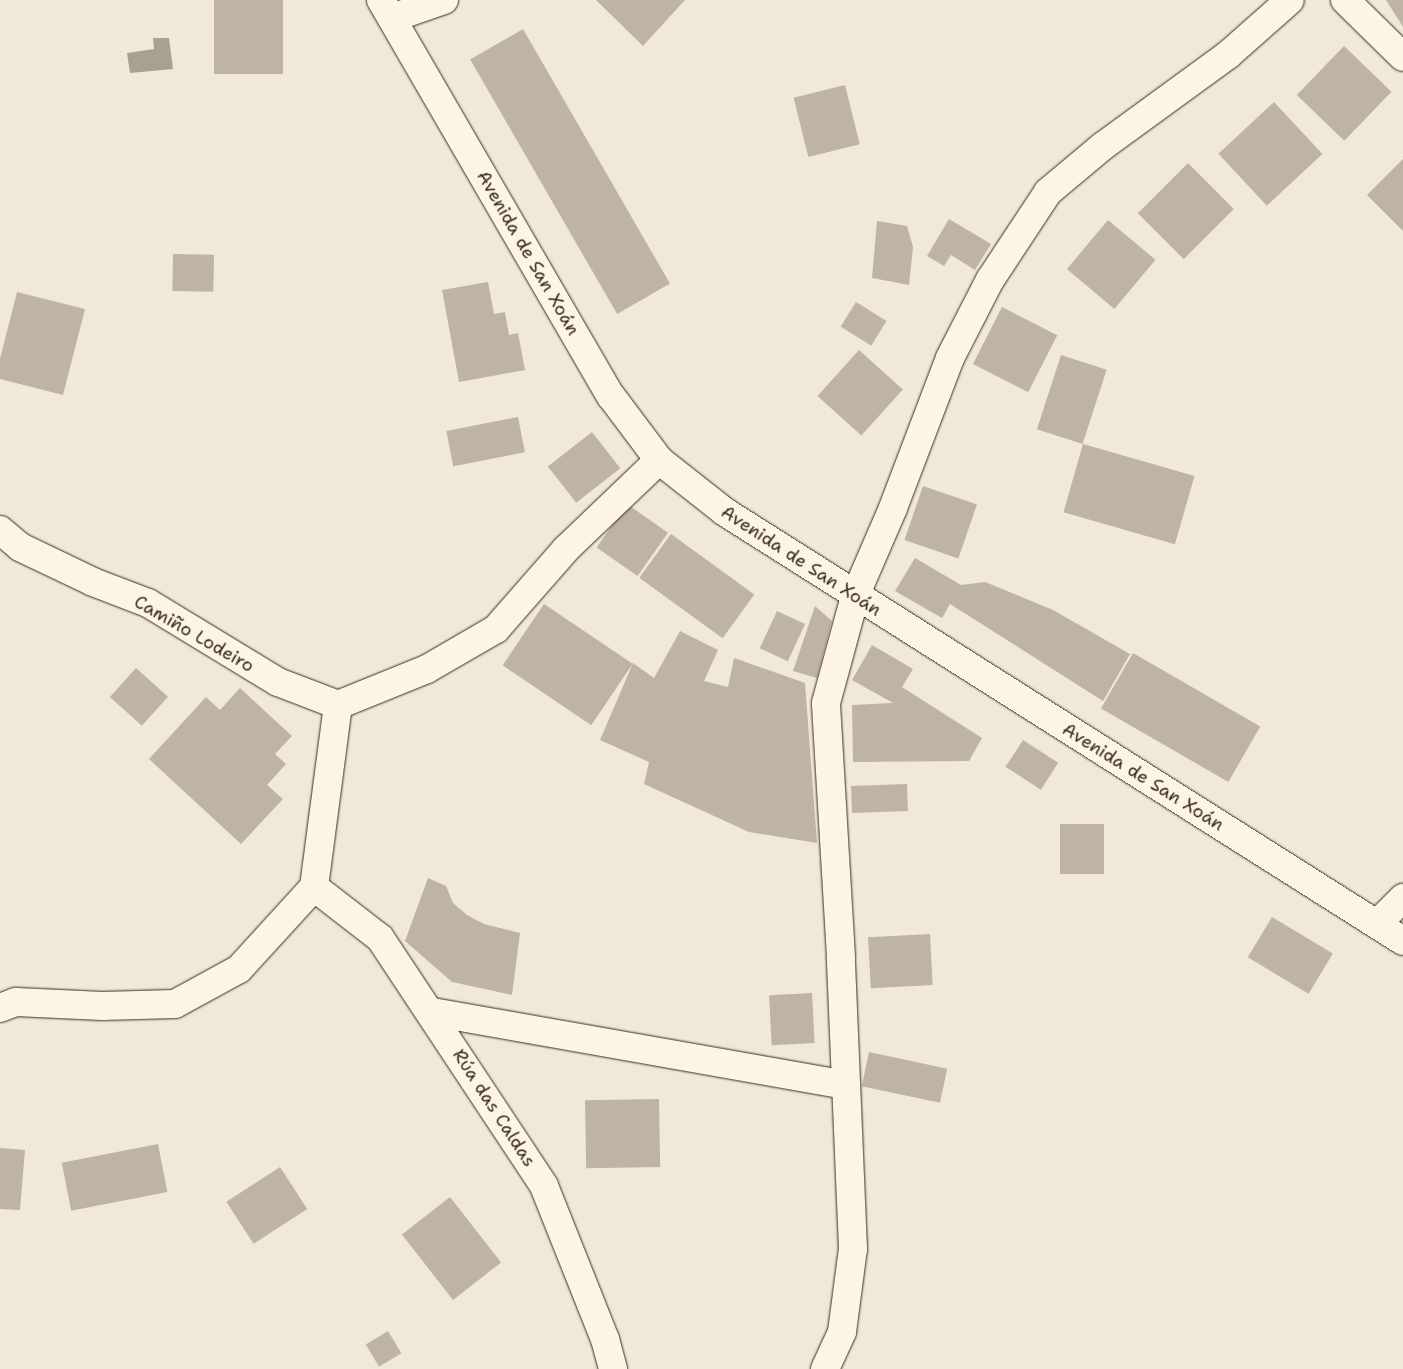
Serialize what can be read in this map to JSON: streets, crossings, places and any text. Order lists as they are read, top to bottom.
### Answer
{
  "streets": {
    "street": ["Avenida de San Xoán", "Camiño Lodeiro", "Rúa das Caldas"]
  }
}
